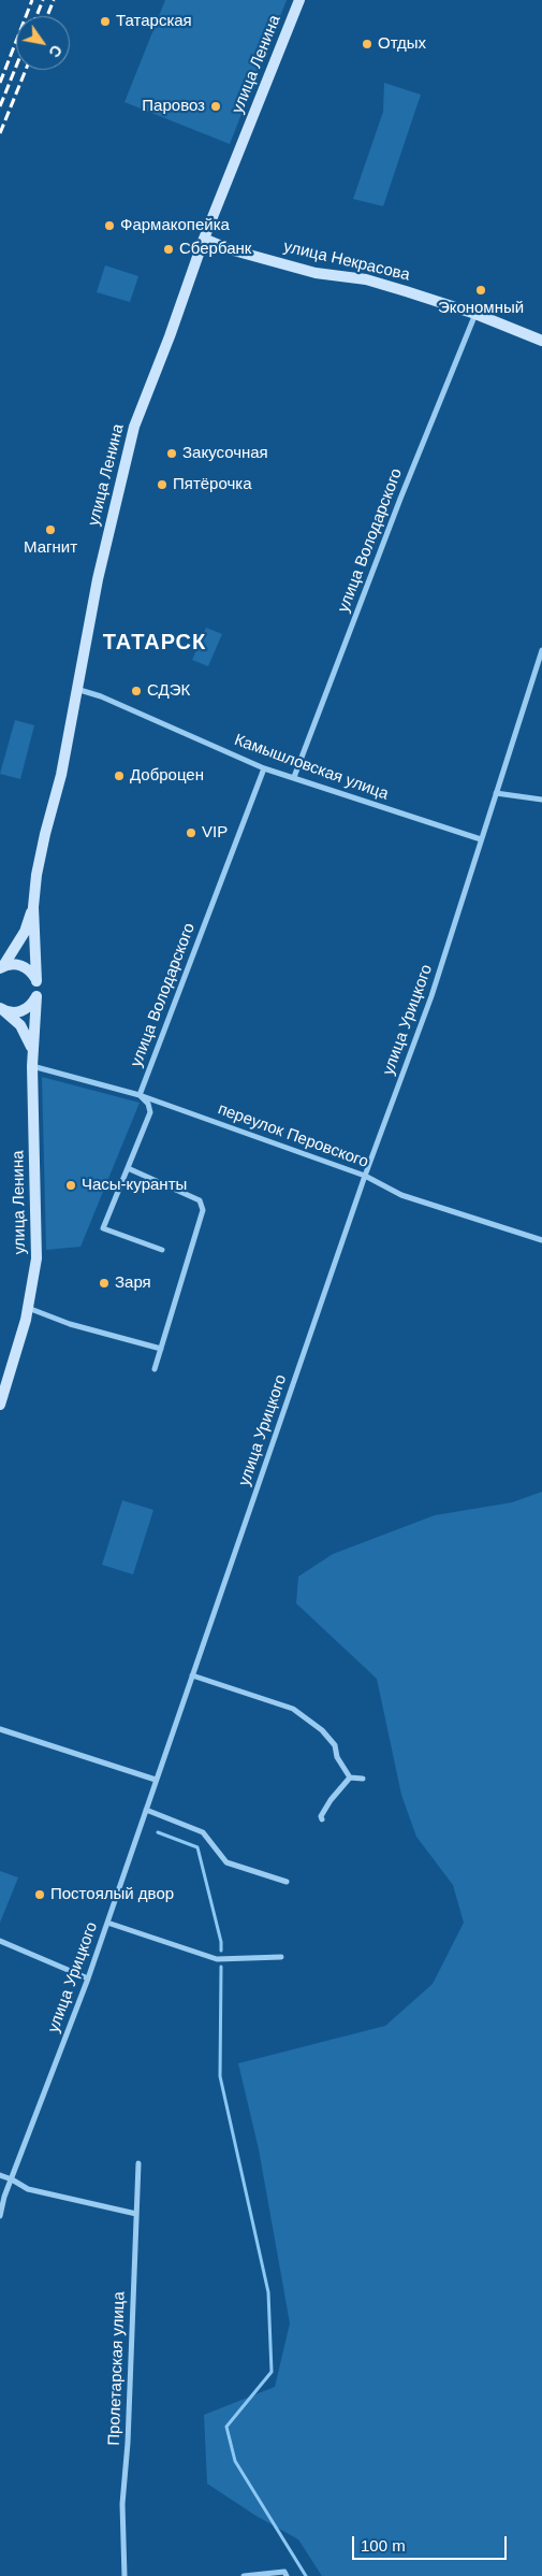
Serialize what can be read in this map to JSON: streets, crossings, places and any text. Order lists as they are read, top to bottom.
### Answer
{
  "streets": {
    "main road": ["улица Ленина", "улица Некрасова"],
    "street": [
      "улица Володарского",
      "Камышловская улица",
      "улица Урицкого",
      "переулок Перовского",
      "Пролетарская улица"
    ]
  },
  "crossings": [
    ["улица Ленина", "улица Некрасова"],
    ["улица Ленина", "Камышловская улица"],
    ["улица Ленина", "переулок Перовского"],
    ["улица Некрасова", "улица Володарского"],
    ["улица Володарского", "Камышловская улица"],
    ["улица Володарского", "переулок Перовского"],
    ["Камышловская улица", "улица Урицкого"],
    ["улица Урицкого", "переулок Перовского"]
  ],
  "districts": ["ТАТАРСК"],
  "places": [
    "Татарская",
    "Отдых",
    "Паровоз",
    "Фармакопейка",
    "Сбербанк",
    "Экономный",
    "Закусочная",
    "Пятёрочка",
    "Магнит",
    "СДЭК",
    "Доброцен",
    "VIP",
    "Часы-куранты",
    "Заря",
    "Постоялый двор"
  ],
  "scale_bar": "100 m",
  "north": "bottom right"
}
